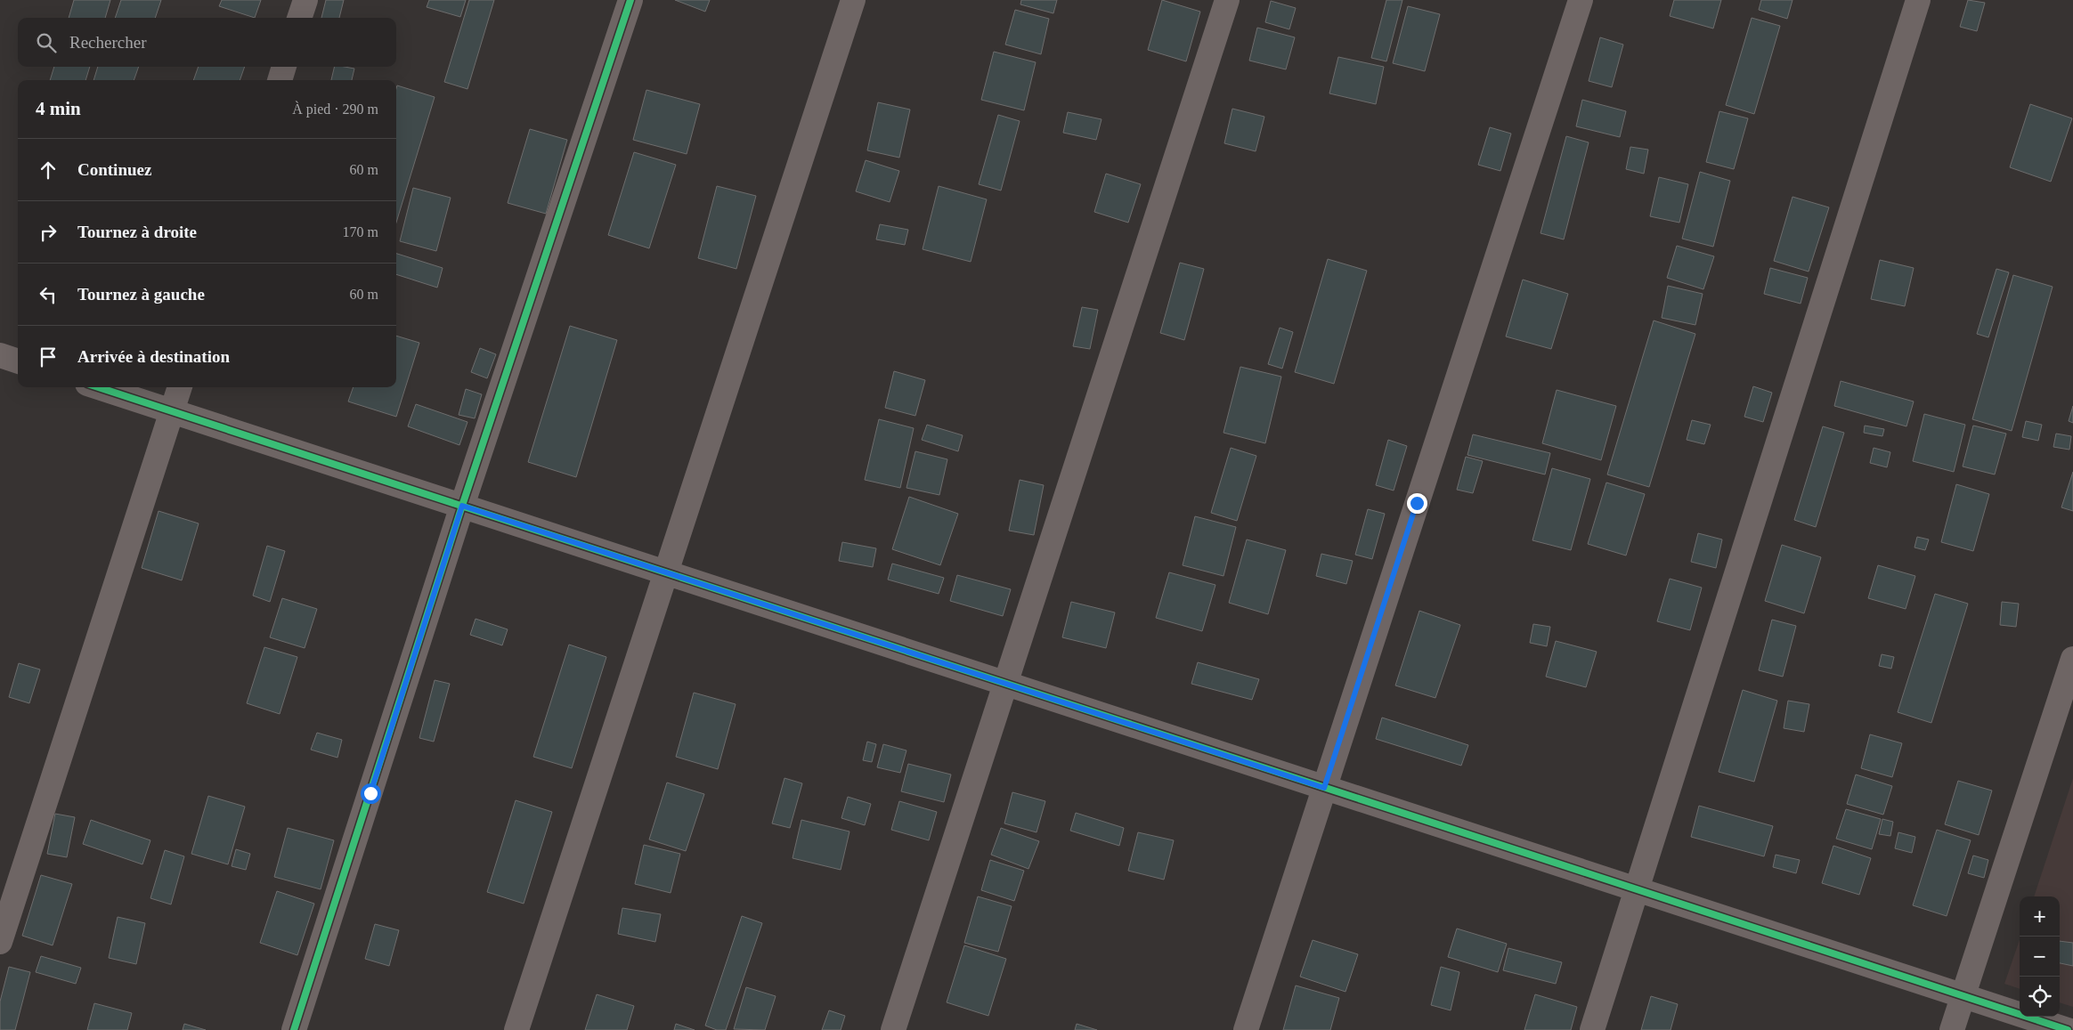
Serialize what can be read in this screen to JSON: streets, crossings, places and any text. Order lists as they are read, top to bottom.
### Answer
{
  "page": {
    "search": "Rechercher",
    "heading": ["4 min", "À pied · 290 m"],
    "list": [
      ["Continuez", "60 m"],
      ["Tournez à droite", "170 m"],
      ["Tournez à gauche", "60 m"],
      "Arrivée à destination"
    ],
    "map_buttons": ["+", "−"]
  }
}
